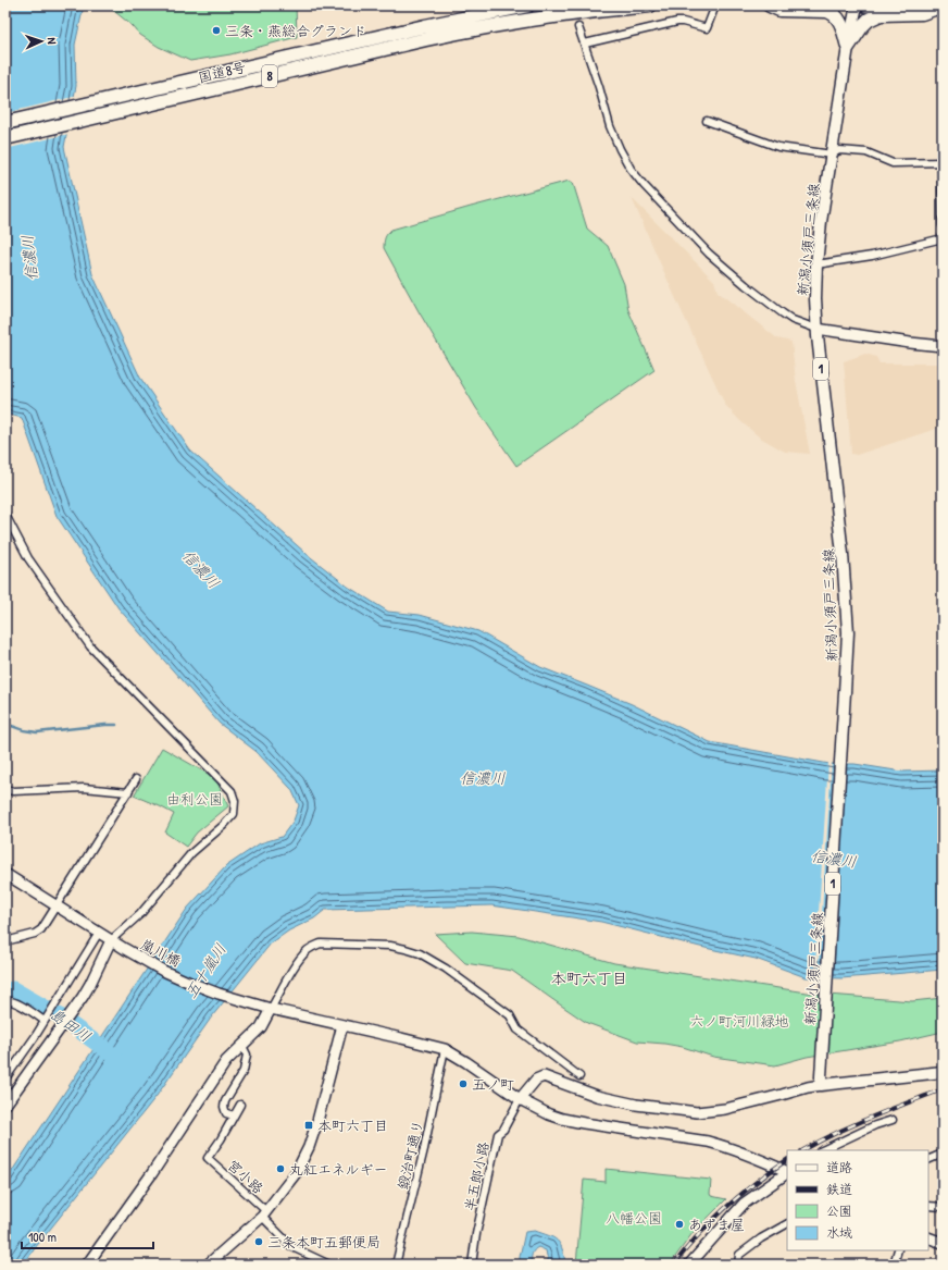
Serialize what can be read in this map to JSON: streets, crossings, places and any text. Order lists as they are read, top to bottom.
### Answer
{
  "streets": {
    "highway": ["国道8号", "8"],
    "main road": ["新潟小須戸三条線", "1"],
    "street": [
      "嵐川橋",
      "鍛治町通り",
      "宮小路",
      "半五郎小路"
    ]
  },
  "crossings": [
    ["嵐川橋", "鍛治町通り"],
    ["嵐川橋", "半五郎小路"]
  ],
  "districts": ["本町六丁目"],
  "water": ["信濃川", "五十嵐川", "島田川"],
  "parks": ["由利公園", "六ノ町河川緑地", "八幡公園"],
  "places": {
    "other": [
      "三条・燕総合グランド",
      "五ノ町",
      "丸紅エネルギー",
      "あずま屋",
      "三条本町五郵便局"
    ],
    "transit": ["本町六丁目"]
  },
  "legend": [
    "道路",
    "鉄道",
    "公園",
    "水域"
  ],
  "scale_bar": "100 m",
  "north": "right"
}
